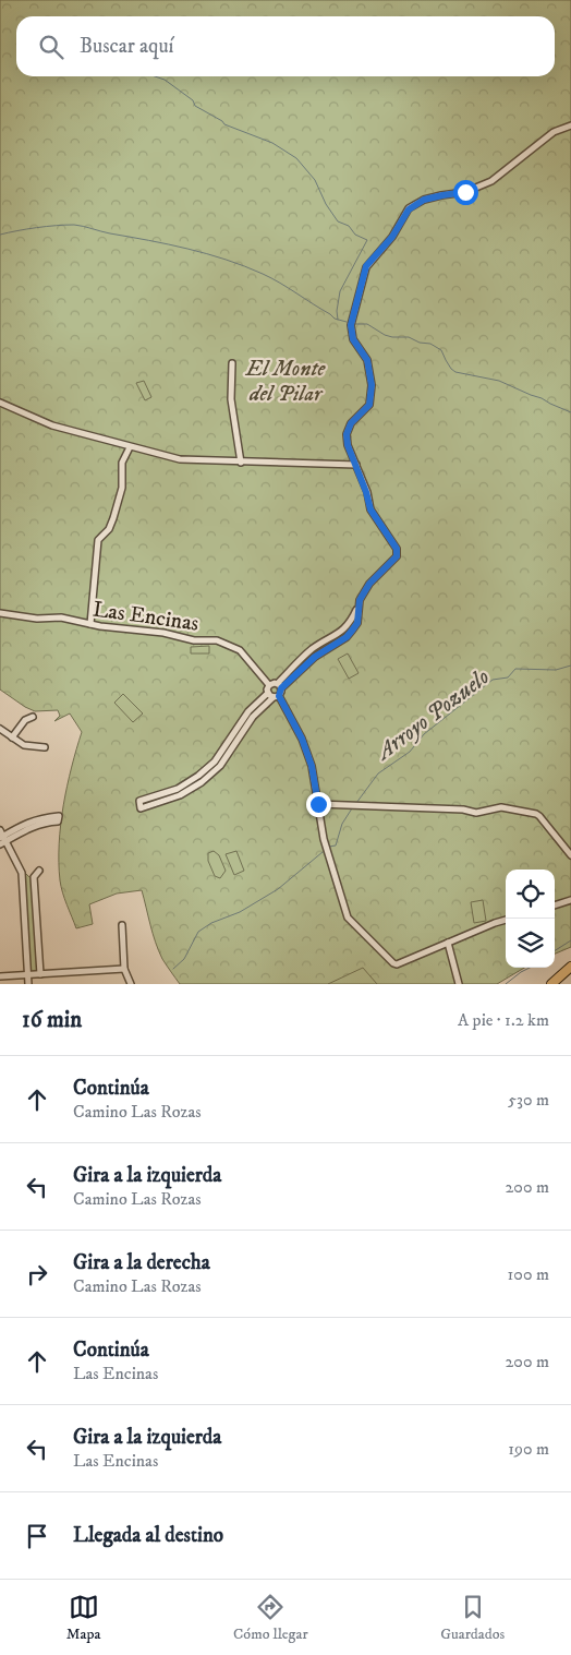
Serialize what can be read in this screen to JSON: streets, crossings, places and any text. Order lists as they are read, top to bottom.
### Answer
{
  "streets": {
    "street": ["Las Encinas"]
  },
  "water": ["Arroyo Pozuelo"],
  "parks": ["El Monte del Pilar"],
  "page": {
    "search": "Buscar aquí",
    "heading": ["16 min", "A pie · 1.2 km"],
    "list": [
      ["Continúa", "Camino Las Rozas", "530 m"],
      ["Gira a la izquierda", "Camino Las Rozas", "200 m"],
      ["Gira a la derecha", "Camino Las Rozas", "100 m"],
      ["Continúa", "Las Encinas", "200 m"],
      ["Gira a la izquierda", "Las Encinas", "190 m"],
      "Llegada al destino"
    ],
    "nav": ["Mapa", "Cómo llegar", "Guardados"]
  }
}
